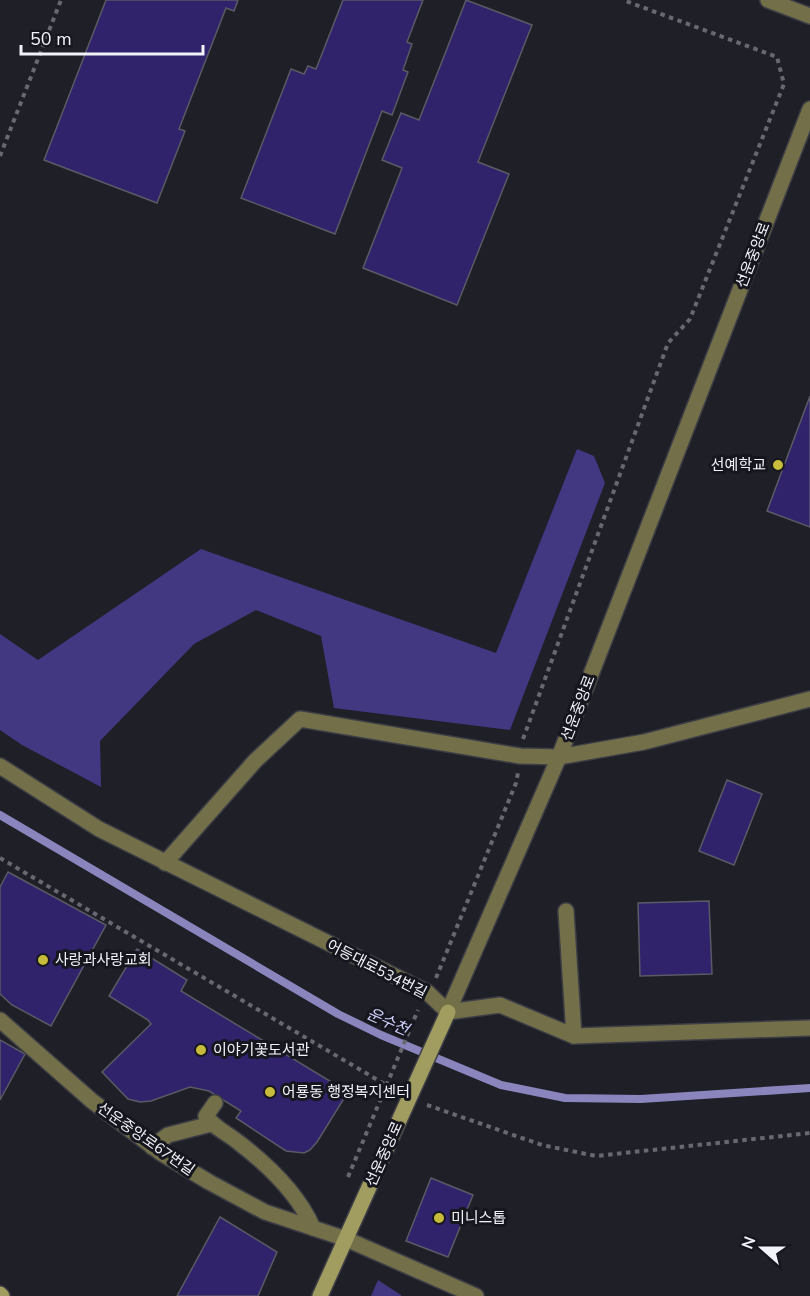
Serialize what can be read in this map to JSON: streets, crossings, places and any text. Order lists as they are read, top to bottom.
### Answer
{
  "streets": {
    "street": ["선운중앙로", "어등대로534번길", "선운중앙로67번길"]
  },
  "crossings": [
    ["선운중앙로", "어등대로534번길"],
    ["선운중앙로", "선운중앙로67번길"]
  ],
  "water": ["운수천"],
  "places": [
    "선예학교",
    "사랑과사랑교회",
    "이야기꽃도서관",
    "어룡동 행정복지센터",
    "미니스톱"
  ],
  "scale_bar": "50 m",
  "north": "left"
}
